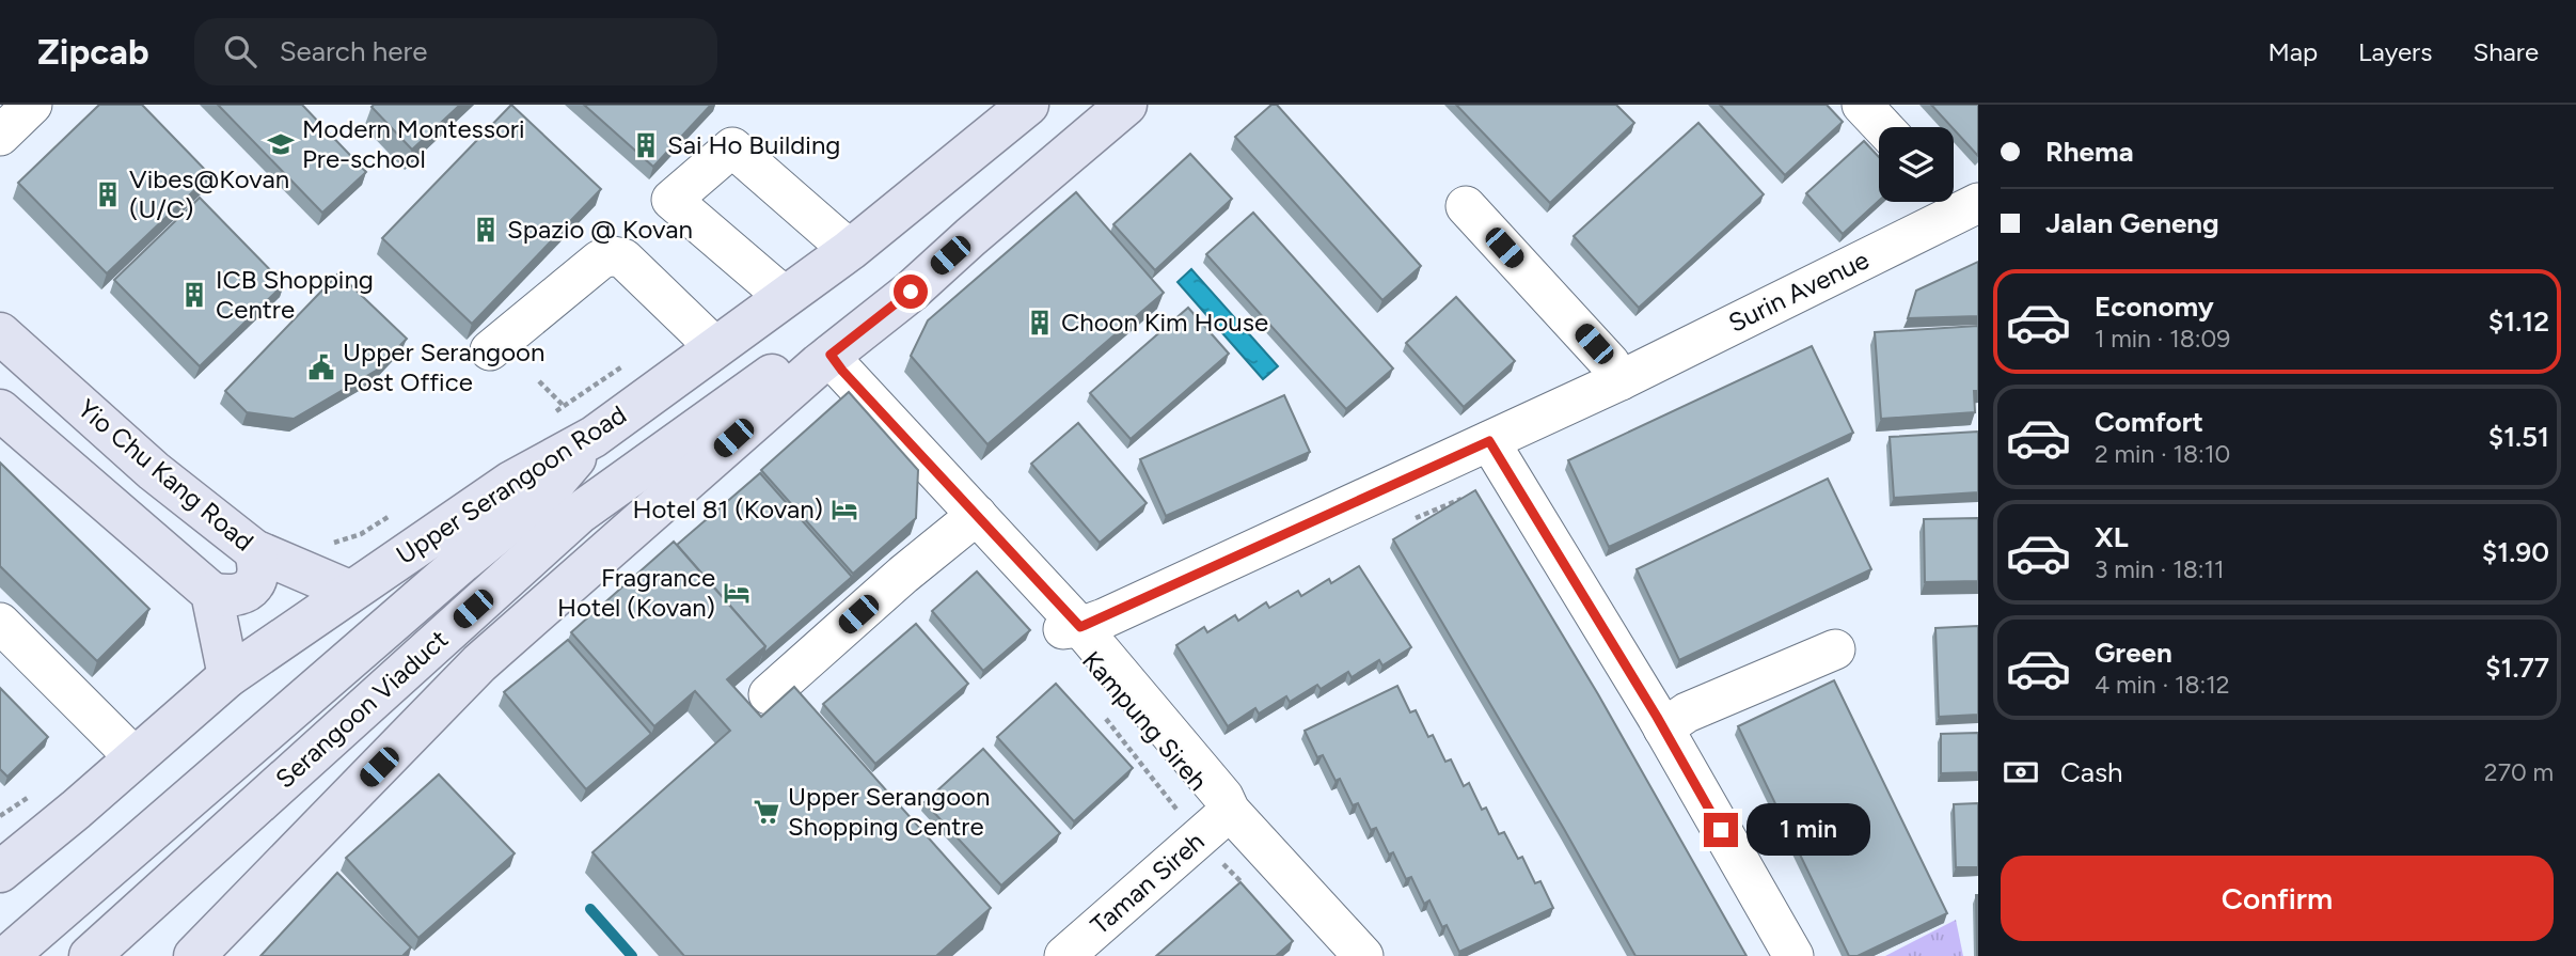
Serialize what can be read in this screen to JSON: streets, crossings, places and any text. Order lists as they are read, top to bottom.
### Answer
{
  "streets": {
    "main road": ["Yio Chu Kang Road", "Upper Serangoon Road", "Serangoon Viaduct"],
    "street": ["Surin Avenue", "Kampung Sireh", "Taman Sireh"]
  },
  "crossings": [
    ["Surin Avenue", "Kampung Sireh"],
    ["Yio Chu Kang Road", "Upper Serangoon Road"],
    ["Upper Serangoon Road", "Serangoon Viaduct"],
    ["Kampung Sireh", "Taman Sireh"]
  ],
  "places": {
    "school or university": ["Modern Montessori Pre-school"],
    "building": [
      "Sai Ho Building",
      "Vibes@Kovan (U/C)",
      "Spazio @ Kovan",
      "ICB Shopping Centre",
      "Choon Kim House"
    ],
    "public building": ["Upper Serangoon Post Office"],
    "hotel": ["Hotel 81 (Kovan)", "Fragrance Hotel (Kovan)"],
    "supermarket": ["Upper Serangoon Shopping Centre"]
  },
  "page": {
    "header": "Zipcab",
    "search": "Search here",
    "nav": ["Map", "Layers", "Share"],
    "banner": ["Rhema", "Jalan Geneng"],
    "list": [
      {
        "name": "Economy",
        "note": "1 min · 18:09",
        "value": "$1.12"
      },
      {
        "name": "Comfort",
        "note": "2 min · 18:10",
        "value": "$1.51"
      },
      {
        "name": "XL",
        "note": "3 min · 18:11",
        "value": "$1.90"
      },
      {
        "name": "Green",
        "note": "4 min · 18:12",
        "value": "$1.77"
      }
    ],
    "pay": ["Cash", "270 m"],
    "bubble": "1 min",
    "buttons": "Confirm"
  }
}
